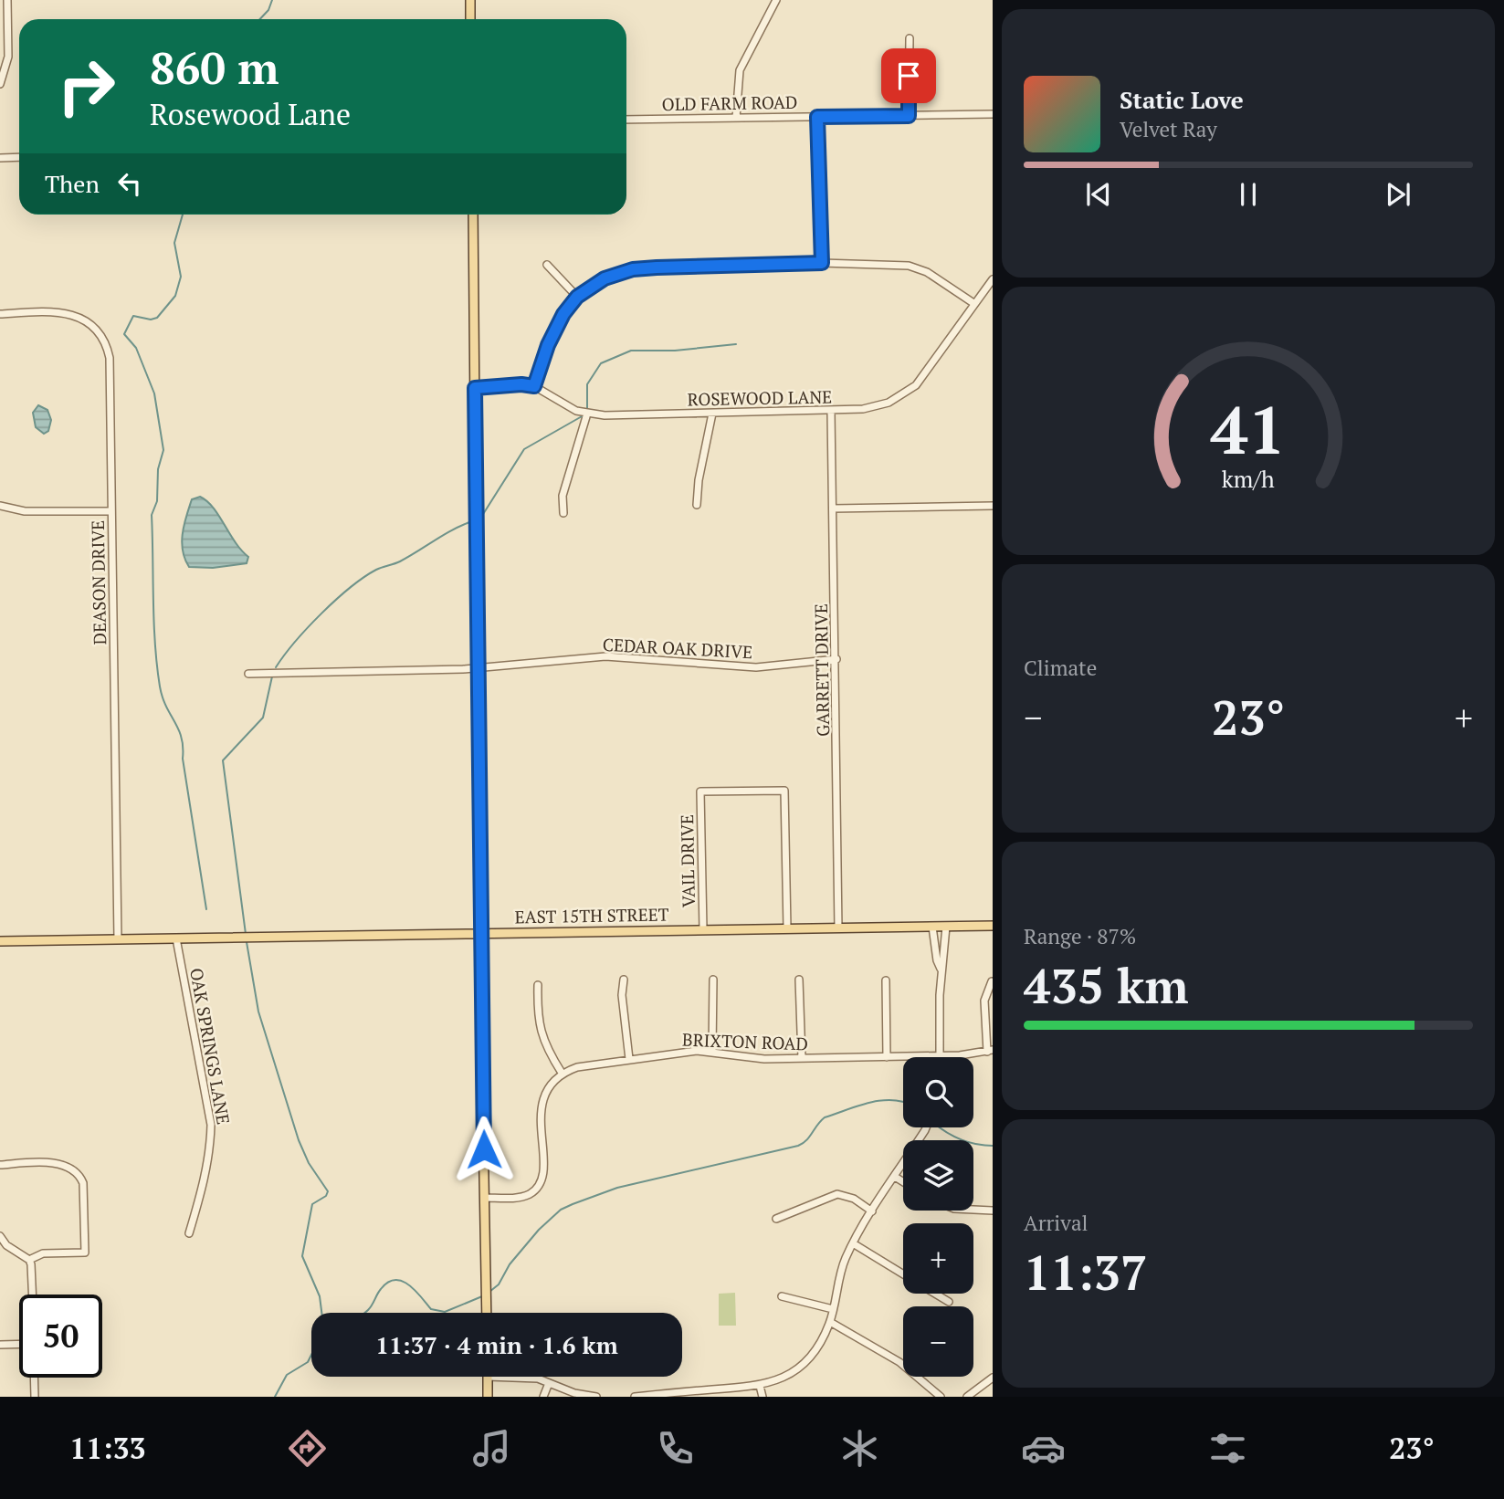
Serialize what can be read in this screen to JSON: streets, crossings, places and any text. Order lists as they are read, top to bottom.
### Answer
{
  "streets": {
    "main road": ["EAST 15TH STREET"],
    "street": [
      "OLD FARM ROAD",
      "ROSEWOOD LANE",
      "DEASON DRIVE",
      "CEDAR OAK DRIVE",
      "GARRETT DRIVE",
      "VAIL DRIVE",
      "BRIXTON ROAD",
      "OAK SPRINGS LANE"
    ]
  },
  "crossings": [
    ["ROSEWOOD LANE", "GARRETT DRIVE"],
    ["DEASON DRIVE", "EAST 15TH STREET"],
    ["CEDAR OAK DRIVE", "GARRETT DRIVE"],
    ["GARRETT DRIVE", "EAST 15TH STREET"],
    ["VAIL DRIVE", "EAST 15TH STREET"],
    ["EAST 15TH STREET", "OAK SPRINGS LANE"]
  ],
  "page": {
    "turn": ["860 m", "Rosewood Lane"],
    "song": ["Static Love", "Velvet Ray"],
    "then": "Then",
    "tile": [
      "Climate",
      ["Range · 87%", "435 km"],
      ["Arrival", "11:37"]
    ],
    "heat": ["−", "23°", "+"],
    "map_buttons": ["+", "−"],
    "limit": "50",
    "trip": "11:37 · 4 min · 1.6 km",
    "tabs": ["11:33", "23°"],
    "gauge": ["41", "km/h"]
  }
}
